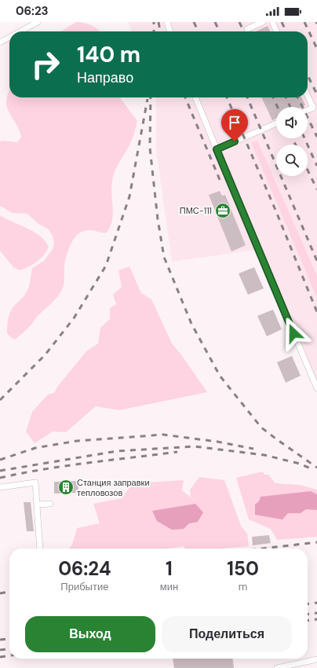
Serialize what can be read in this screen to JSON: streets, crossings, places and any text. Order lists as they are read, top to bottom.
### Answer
{
  "places": {
    "office": ["ПМС-111"],
    "building": ["Станция заправки тепловозов"]
  },
  "page": {
    "status": "06:23",
    "turn": ["140 m", "Направо"],
    "eta": [
      "06:24",
      "Прибытие",
      "1",
      "мин",
      "150",
      "m"
    ],
    "buttons": ["Выход", "Поделиться"]
  }
}
